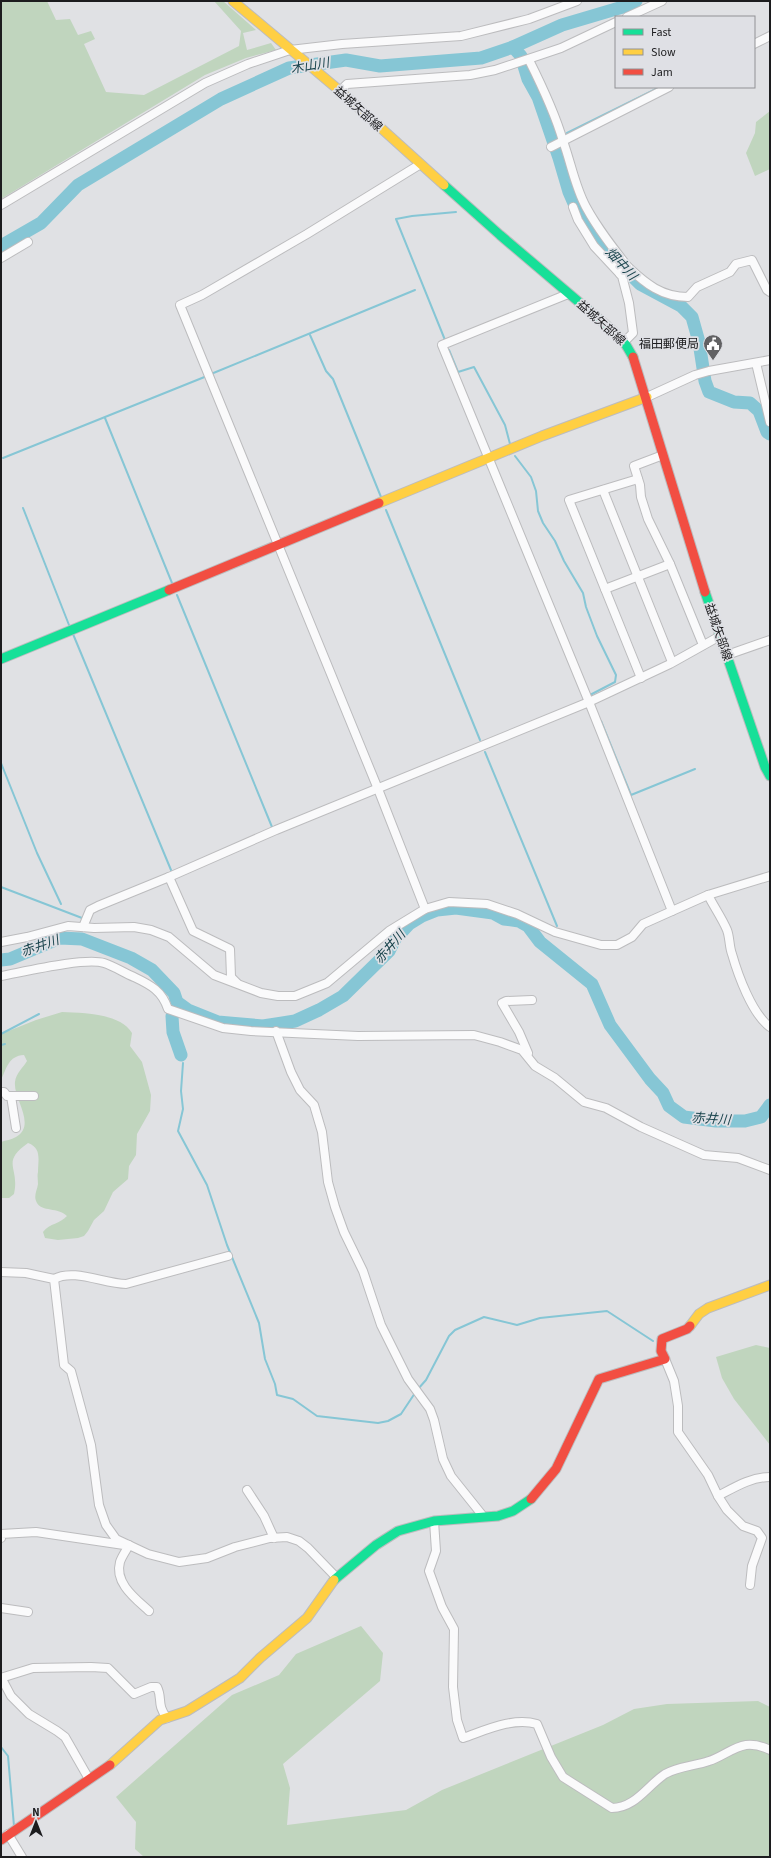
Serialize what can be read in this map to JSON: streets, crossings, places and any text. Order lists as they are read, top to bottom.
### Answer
{
  "streets": {
    "street": ["益城矢部線"]
  },
  "water": ["木山川", "畑中川", "赤井川"],
  "places": {
    "public building": ["福田郵便局"]
  },
  "legend": ["Fast", "Slow", "Jam"],
  "north": "top"
}
